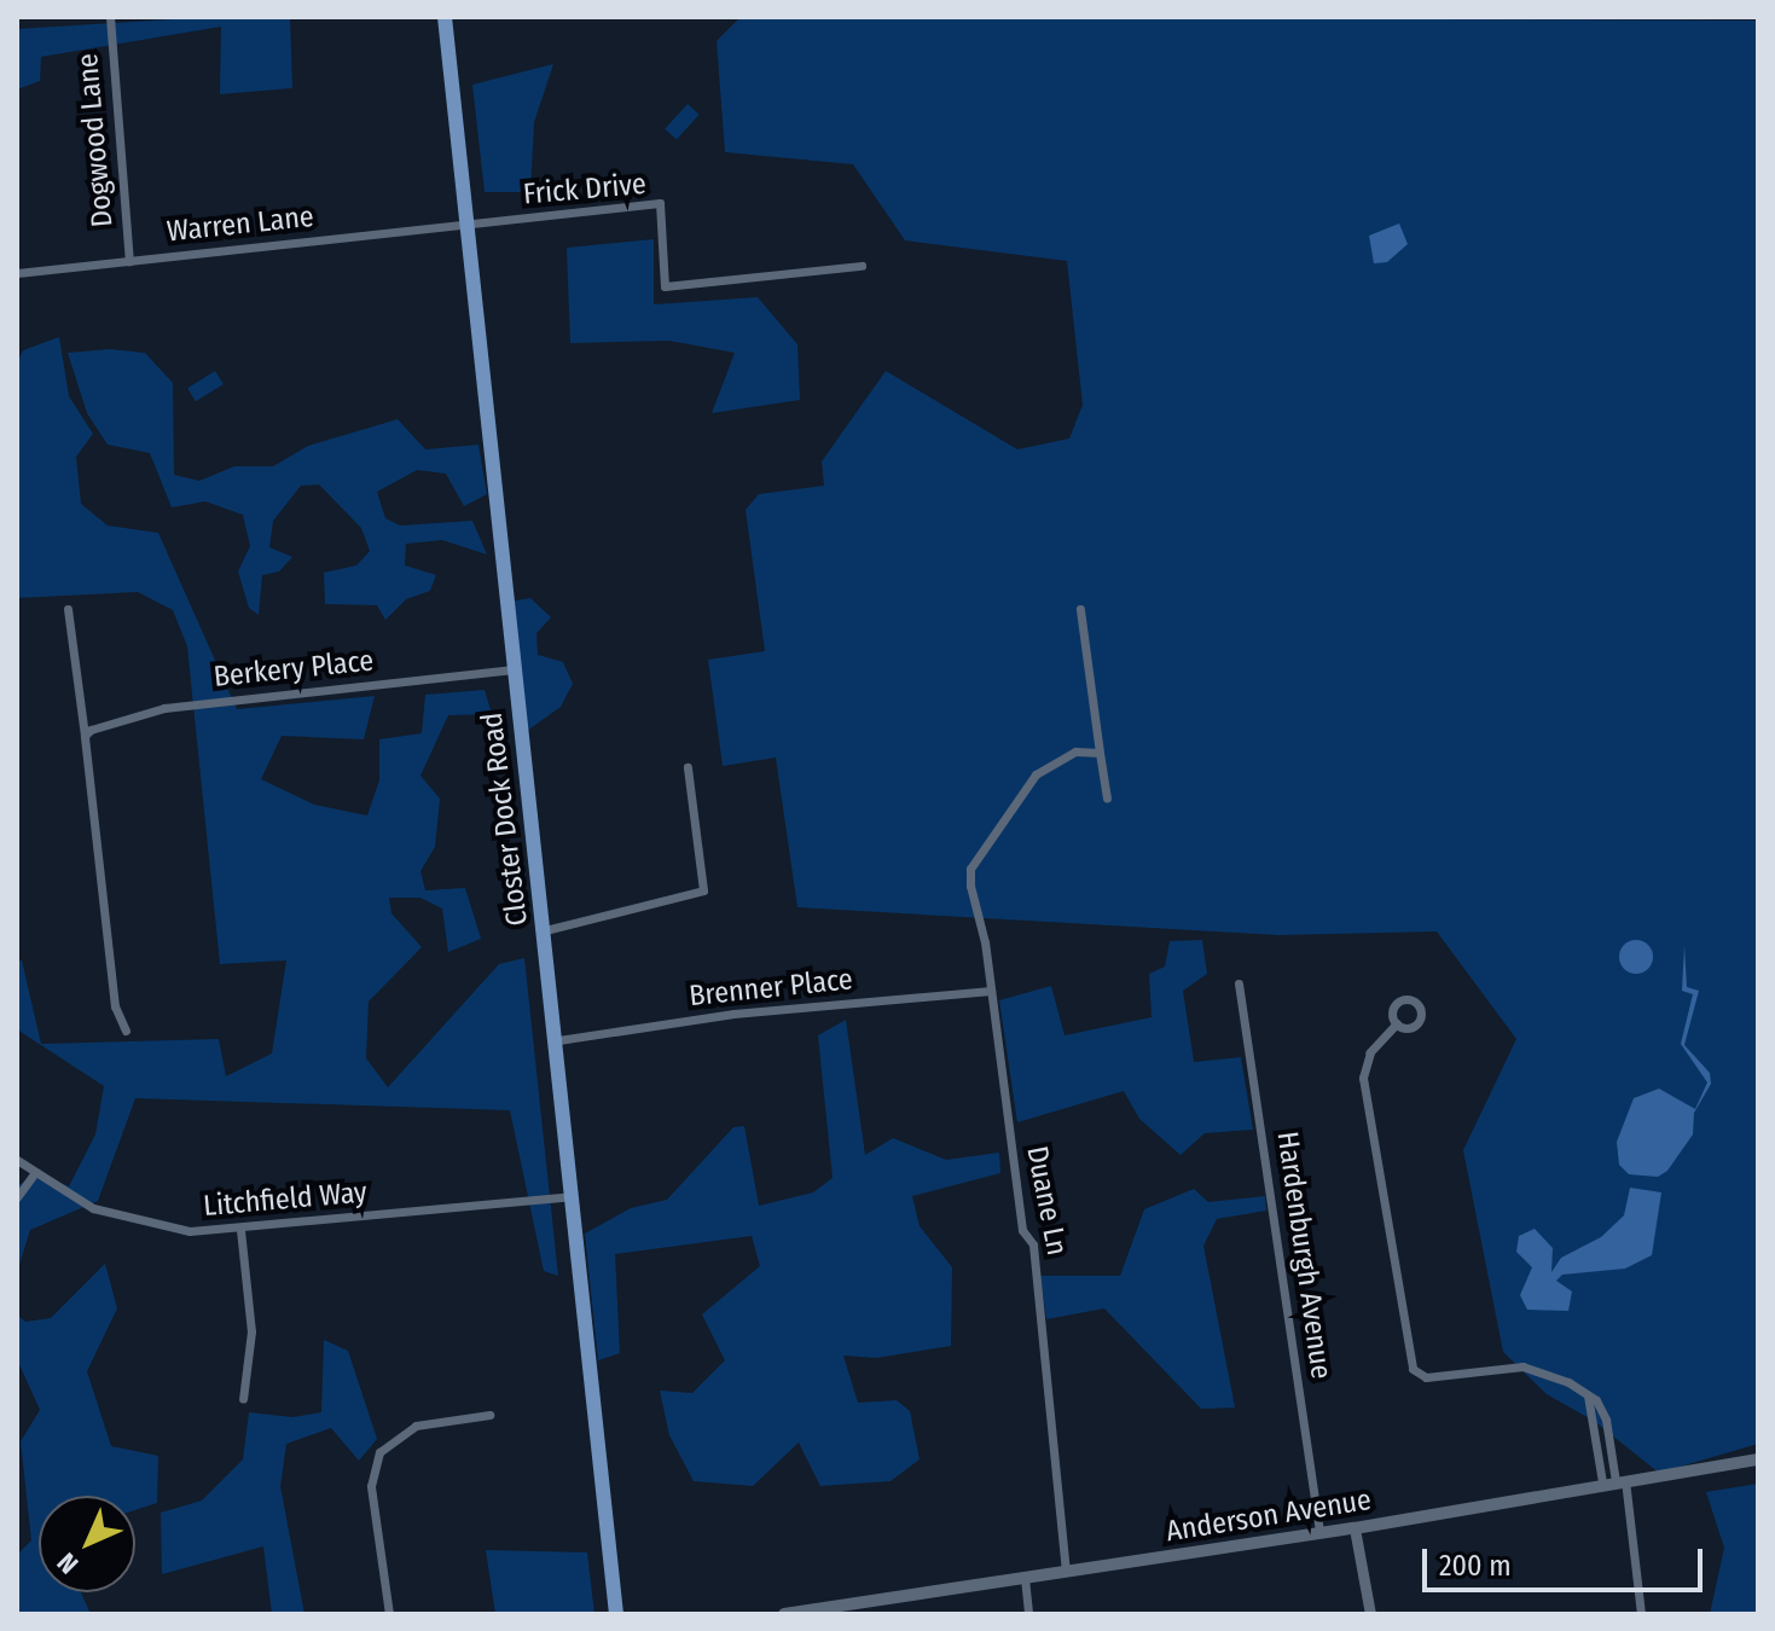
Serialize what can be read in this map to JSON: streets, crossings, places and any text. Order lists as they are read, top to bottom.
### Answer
{
  "streets": {
    "main road": ["Closter Dock Road", "Anderson Avenue"],
    "street": [
      "Dogwood Lane",
      "Frick Drive",
      "Warren Lane",
      "Berkery Place",
      "Brenner Place",
      "Litchfield Way",
      "Duane Ln",
      "Hardenburgh Avenue"
    ]
  },
  "crossings": [
    ["Dogwood Lane", "Warren Lane"],
    ["Frick Drive", "Warren Lane"],
    ["Frick Drive", "Closter Dock Road"],
    ["Warren Lane", "Closter Dock Road"],
    ["Berkery Place", "Closter Dock Road"],
    ["Closter Dock Road", "Brenner Place"],
    ["Closter Dock Road", "Litchfield Way"],
    ["Brenner Place", "Duane Ln"],
    ["Duane Ln", "Anderson Avenue"],
    ["Hardenburgh Avenue", "Anderson Avenue"]
  ],
  "scale_bar": "200 m",
  "north": "bottom left"
}
